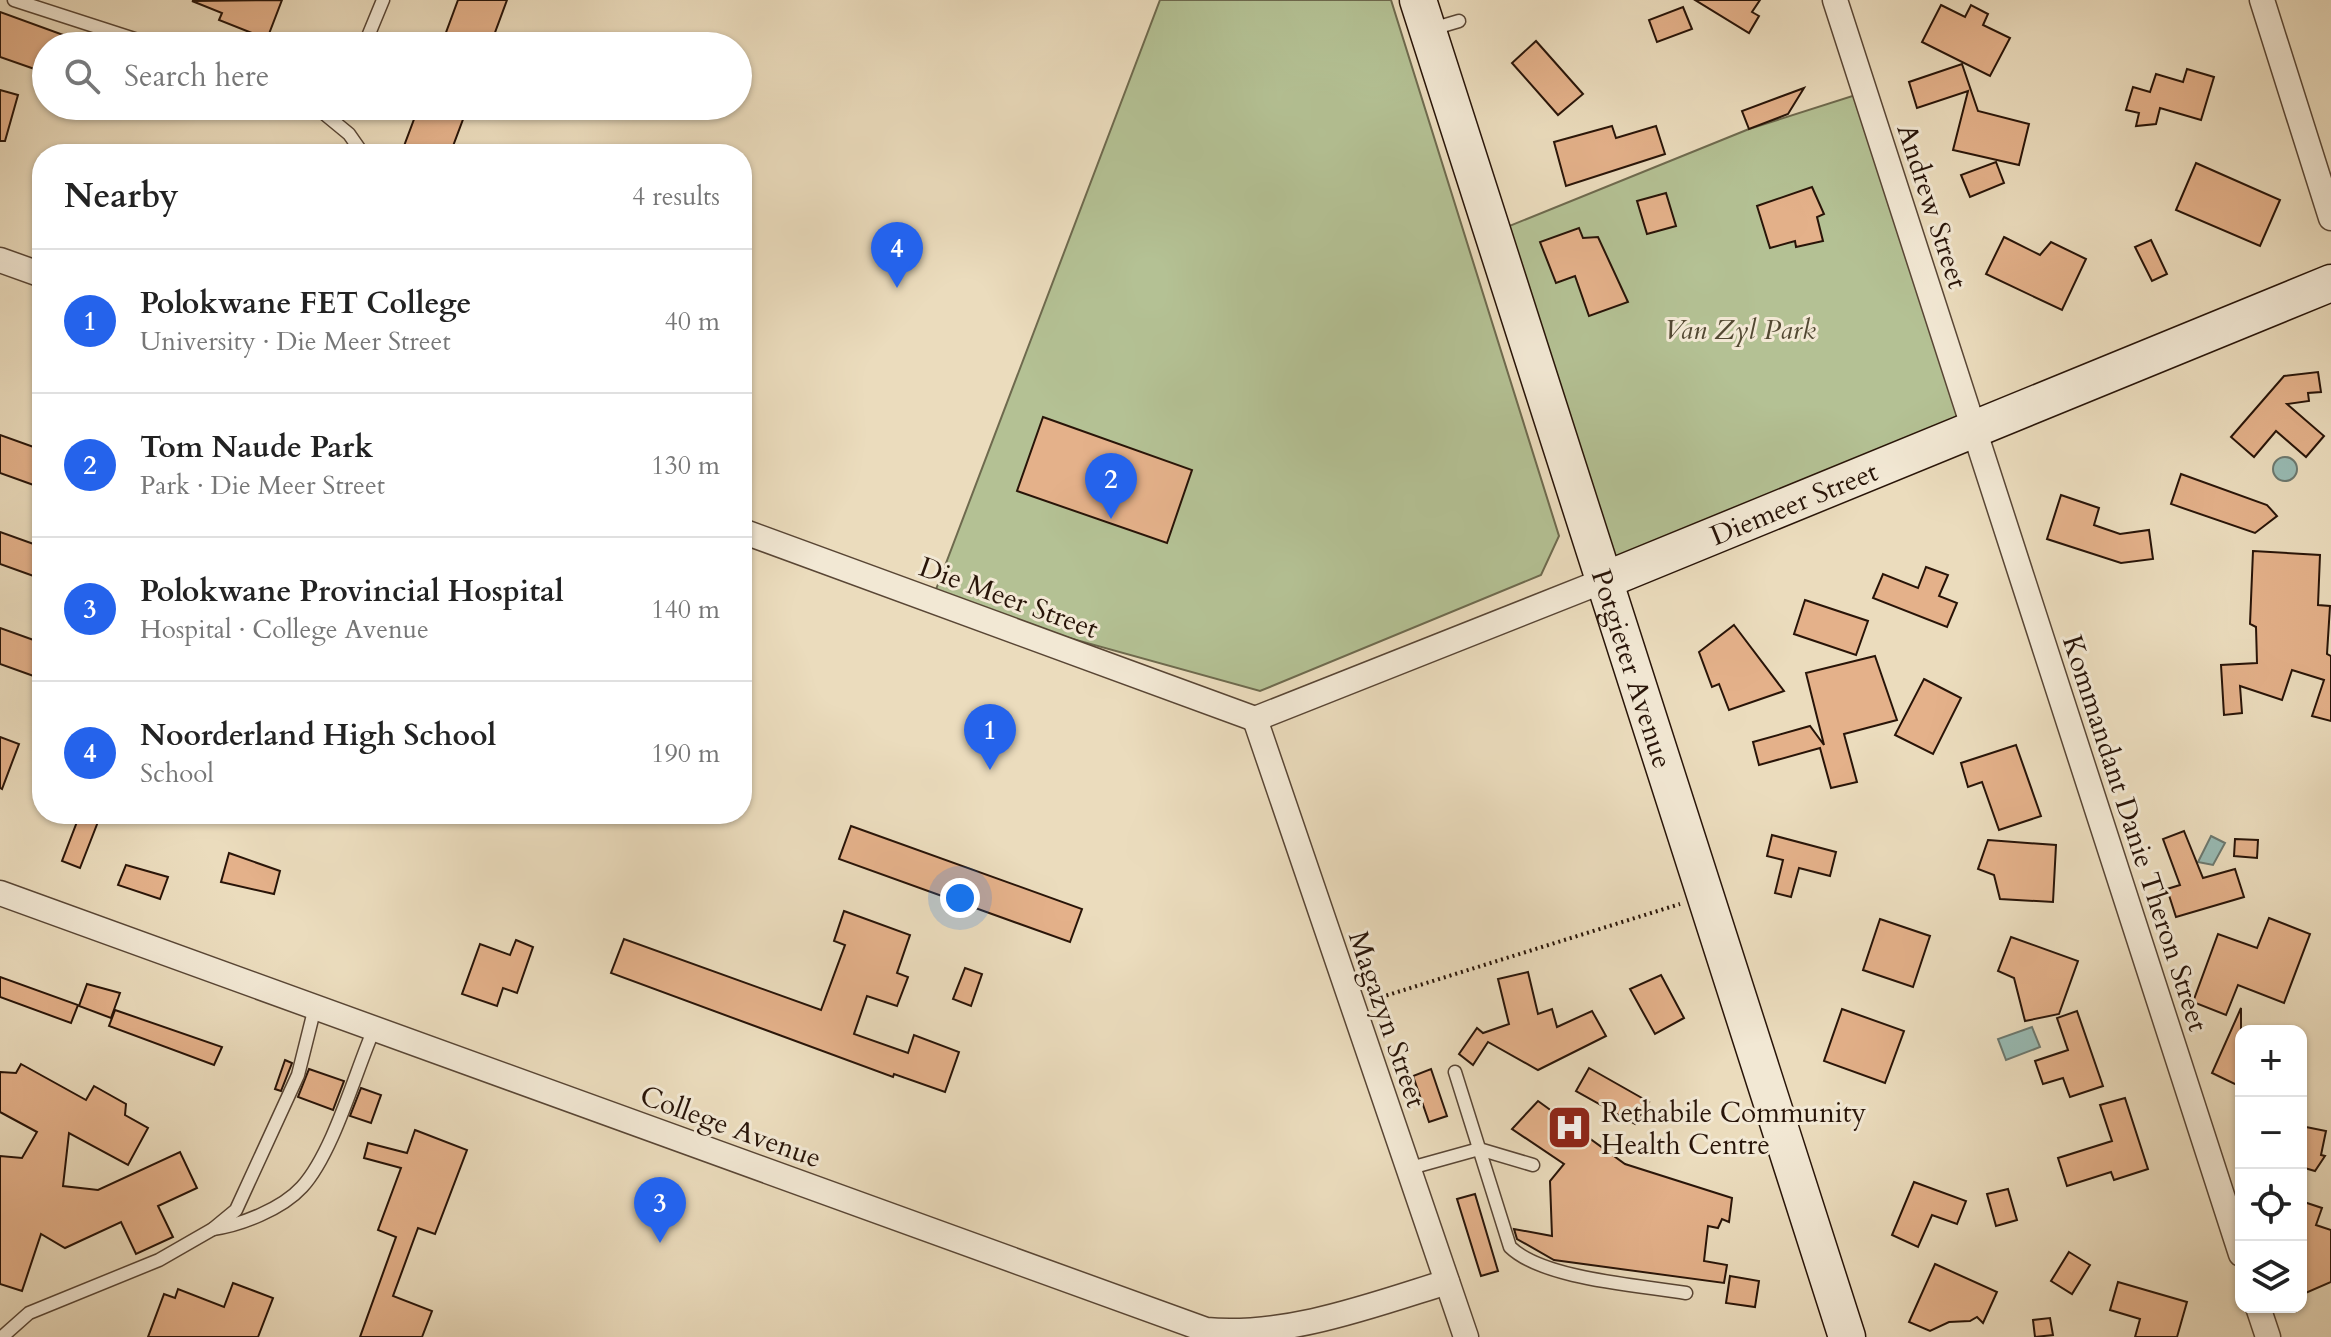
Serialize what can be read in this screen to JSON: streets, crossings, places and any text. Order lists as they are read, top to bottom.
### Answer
{
  "streets": {
    "street": [
      "Andrew Street",
      "Diemeer Street",
      "Die Meer Street",
      "Potgieter Avenue",
      "Kommandant Danie Theron Street",
      "Magazyn Street",
      "College Avenue"
    ]
  },
  "crossings": [
    ["Andrew Street", "Diemeer Street"],
    ["Andrew Street", "Kommandant Danie Theron Street"],
    ["Diemeer Street", "Die Meer Street"],
    ["Diemeer Street", "Potgieter Avenue"],
    ["Diemeer Street", "Kommandant Danie Theron Street"],
    ["Diemeer Street", "Magazyn Street"],
    ["Die Meer Street", "Magazyn Street"],
    ["Magazyn Street", "College Avenue"]
  ],
  "parks": ["Van Zyl Park"],
  "places": {
    "hospital": ["Rethabile Community Health Centre"]
  },
  "page": {
    "search": "Search here",
    "heading": ["Nearby", "4 results"],
    "pins": [
      "4",
      "2",
      "1",
      "3"
    ],
    "list": [
      {
        "mark": "1",
        "name": "Polokwane FET College",
        "note": "University · Die Meer Street",
        "value": "40 m"
      },
      {
        "mark": "2",
        "name": "Tom Naude Park",
        "note": "Park · Die Meer Street",
        "value": "130 m"
      },
      {
        "mark": "3",
        "name": "Polokwane Provincial Hospital",
        "note": "Hospital · College Avenue",
        "value": "140 m"
      },
      {
        "mark": "4",
        "name": "Noorderland High School",
        "note": "School",
        "value": "190 m"
      }
    ],
    "map_buttons": ["+", "−"]
  }
}
